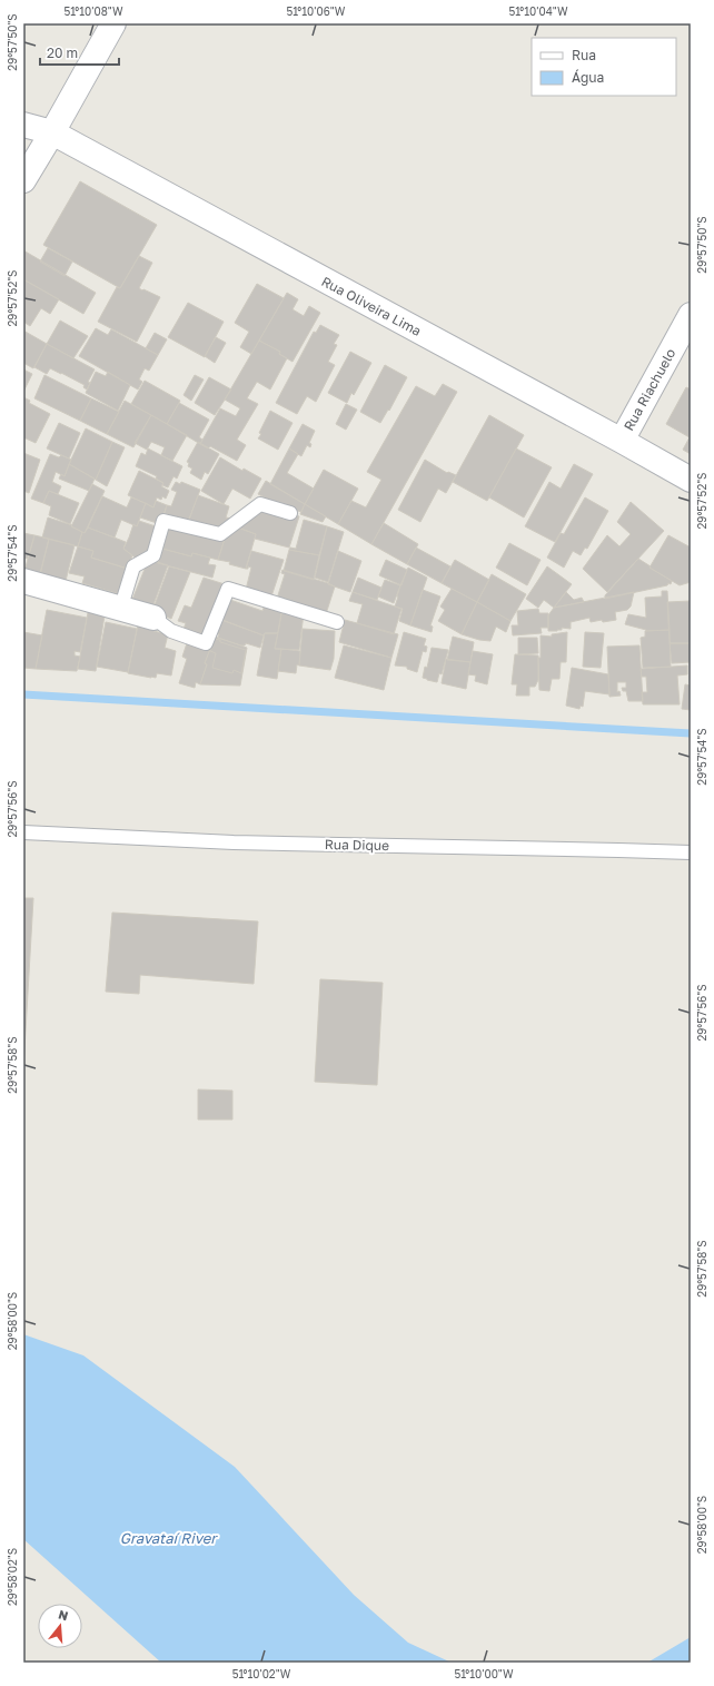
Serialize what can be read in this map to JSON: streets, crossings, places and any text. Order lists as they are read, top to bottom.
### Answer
{
  "streets": {
    "street": ["Rua Oliveira Lima", "Rua Riachuelo"],
    "lane": ["Rua Dique"]
  },
  "crossings": [
    ["Rua Oliveira Lima", "Rua Riachuelo"]
  ],
  "water": ["Gravataí River"],
  "legend": ["Rua", "Água"],
  "scale_bar": "20 m",
  "north": "top",
  "coordinates": [
    "51°10'08\"W",
    "51°10'06\"W",
    "51°10'04\"W",
    "29°57'50\"S",
    "29°57'52\"S",
    "29°57'54\"S",
    "29°57'56\"S",
    "29°57'58\"S",
    "29°58'00\"S",
    "29°58'02\"S",
    "51°10'02\"W",
    "51°10'00\"W"
  ]
}
